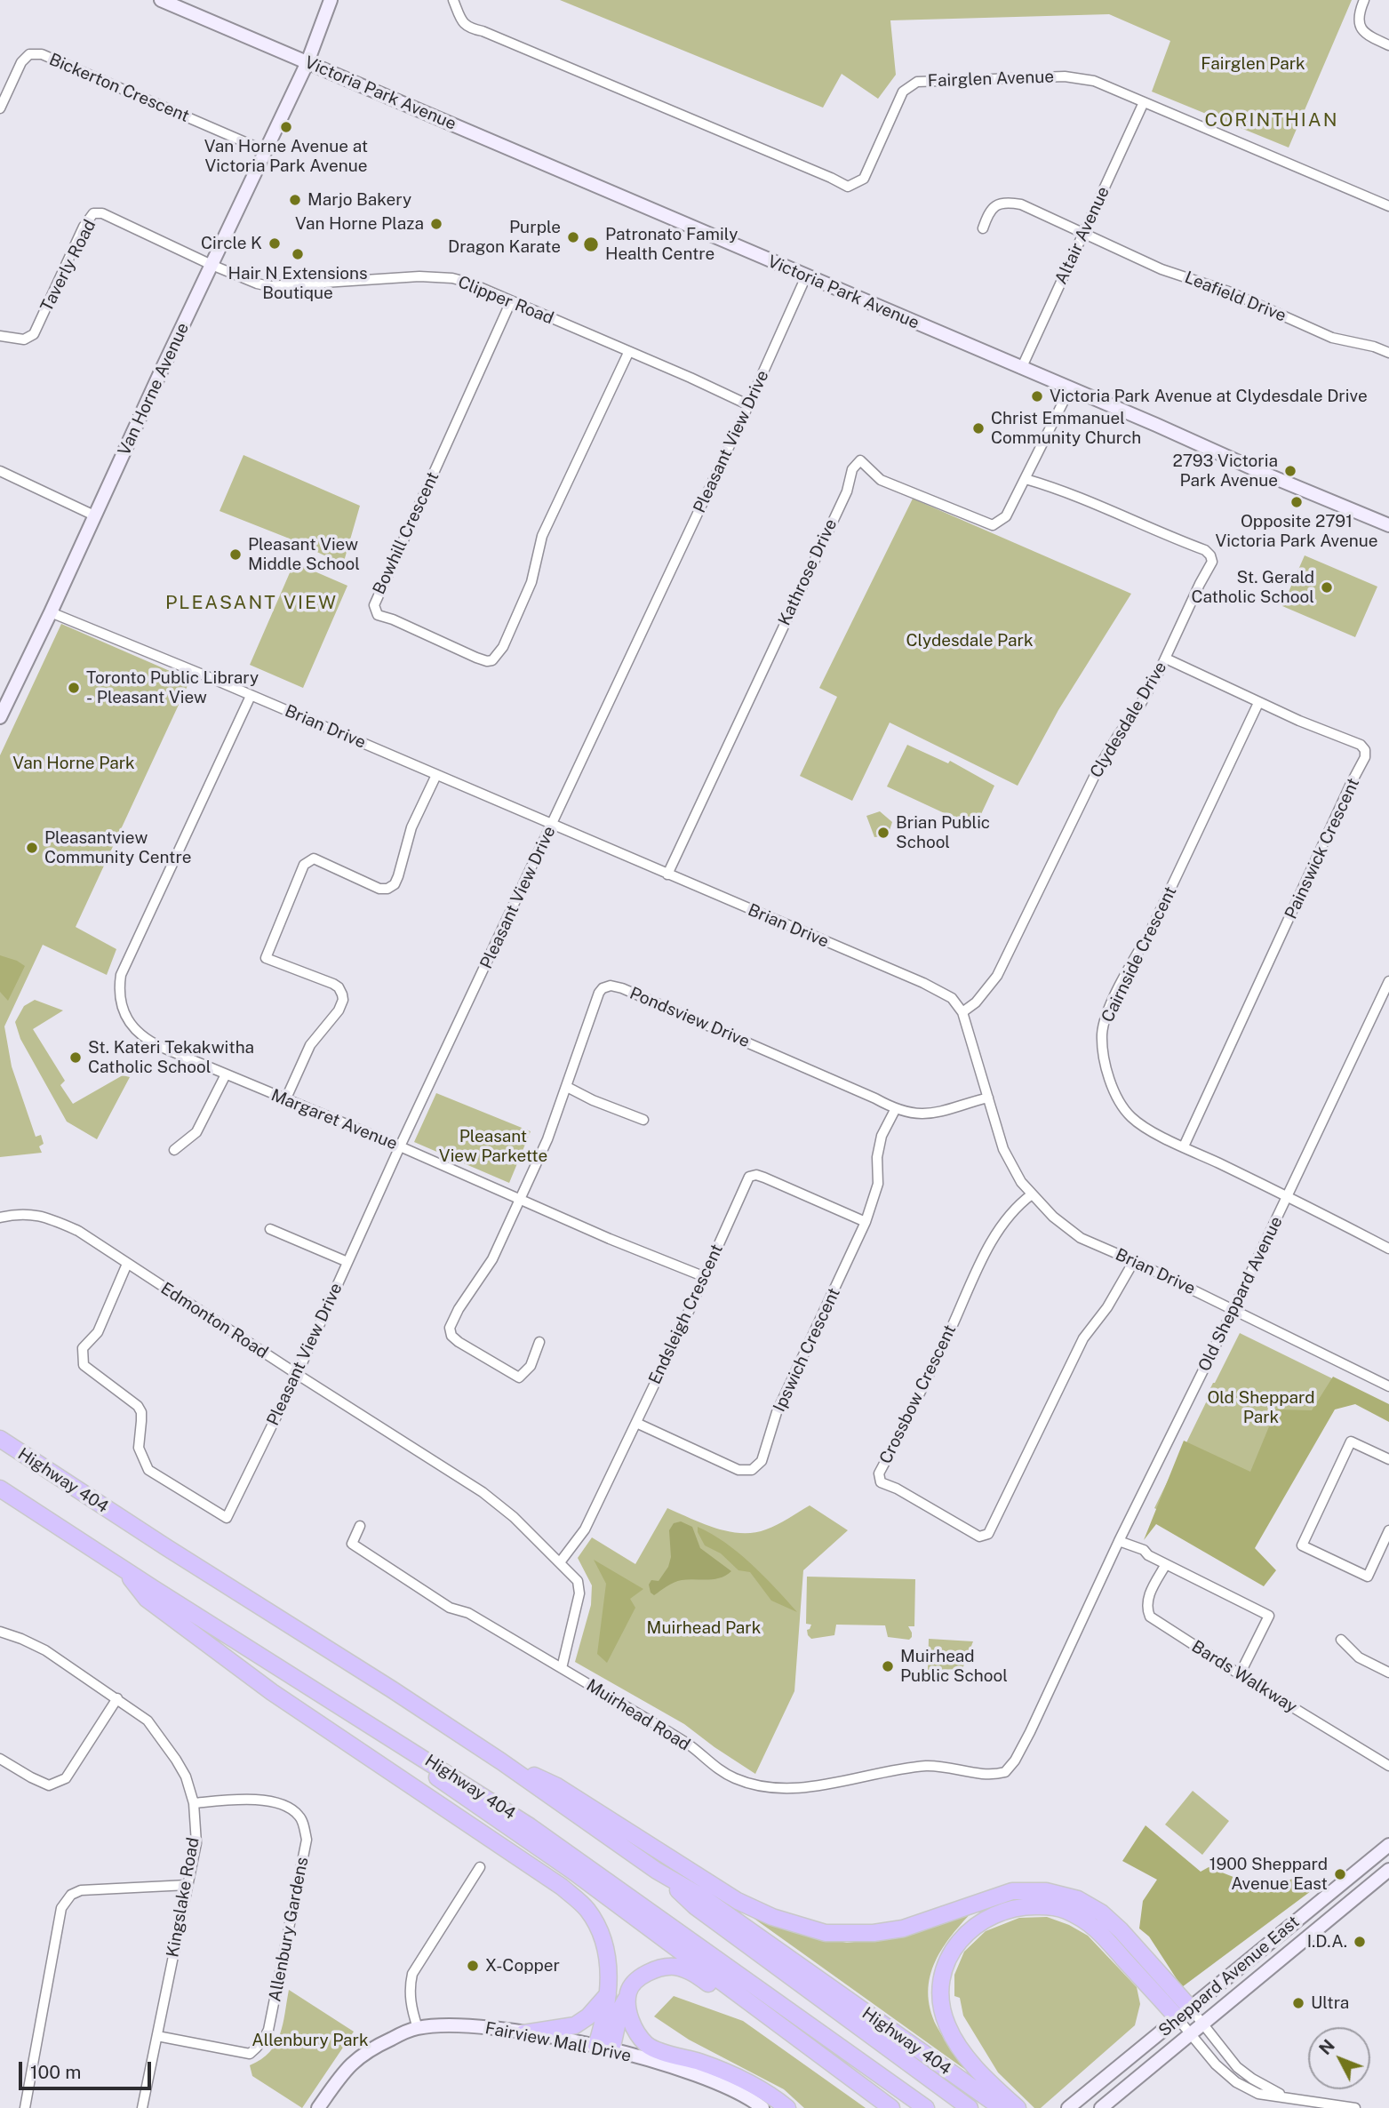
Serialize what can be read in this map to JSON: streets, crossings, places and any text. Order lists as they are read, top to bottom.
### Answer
{
  "streets": {
    "highway": ["Highway 404"],
    "main road": [
      "Victoria Park Avenue",
      "Van Horne Avenue",
      "Sheppard Avenue East",
      "Fairview Mall Drive"
    ],
    "street": [
      "Fairglen Avenue",
      "Bickerton Crescent",
      "Altair Avenue",
      "Taverly Road",
      "Leafield Drive",
      "Clipper Road",
      "Pleasant View Drive",
      "Bowhill Crescent",
      "Kathrose Drive",
      "Clydesdale Drive",
      "Brian Drive",
      "Painswick Crescent",
      "Cairnside Crescent",
      "Pondsview Drive",
      "Margaret Avenue",
      "Old Sheppard Avenue",
      "Endsleigh Crescent",
      "Edmonton Road",
      "Ipswich Crescent",
      "Crossbow Crescent",
      "Bards Walkway",
      "Muirhead Road",
      "Kingslake Road",
      "Allenbury Gardens"
    ]
  },
  "crossings": [
    ["Fairglen Avenue", "Altair Avenue"],
    ["Bickerton Crescent", "Van Horne Avenue"],
    ["Victoria Park Avenue", "Altair Avenue"],
    ["Victoria Park Avenue", "Van Horne Avenue"],
    ["Victoria Park Avenue", "Pleasant View Drive"],
    ["Altair Avenue", "Leafield Drive"],
    ["Taverly Road", "Clipper Road"],
    ["Taverly Road", "Van Horne Avenue"],
    ["Clipper Road", "Van Horne Avenue"],
    ["Clipper Road", "Pleasant View Drive"],
    ["Clipper Road", "Bowhill Crescent"],
    ["Van Horne Avenue", "Brian Drive"],
    ["Pleasant View Drive", "Brian Drive"],
    ["Pleasant View Drive", "Margaret Avenue"],
    ["Pleasant View Drive", "Edmonton Road"],
    ["Kathrose Drive", "Clydesdale Drive"],
    ["Kathrose Drive", "Brian Drive"],
    ["Clydesdale Drive", "Brian Drive"],
    ["Clydesdale Drive", "Painswick Crescent"],
    ["Brian Drive", "Pondsview Drive"],
    ["Brian Drive", "Margaret Avenue"],
    ["Brian Drive", "Old Sheppard Avenue"],
    ["Brian Drive", "Crossbow Crescent"],
    ["Painswick Crescent", "Cairnside Crescent"],
    ["Cairnside Crescent", "Old Sheppard Avenue"],
    ["Pondsview Drive", "Margaret Avenue"],
    ["Pondsview Drive", "Ipswich Crescent"],
    ["Margaret Avenue", "Endsleigh Crescent"],
    ["Old Sheppard Avenue", "Muirhead Road"],
    ["Endsleigh Crescent", "Edmonton Road"],
    ["Endsleigh Crescent", "Ipswich Crescent"],
    ["Edmonton Road", "Muirhead Road"],
    ["Kingslake Road", "Allenbury Gardens"]
  ],
  "districts": ["CORINTHIAN", "PLEASANT VIEW"],
  "parks": [
    "Fairglen Park",
    "Clydesdale Park",
    "Van Horne Park",
    "Pleasant View Parkette",
    "Old Sheppard Park",
    "Muirhead Park",
    "Allenbury Park"
  ],
  "places": [
    "Van Horne Avenue at Victoria Park Avenue",
    "Marjo Bakery",
    "Van Horne Plaza",
    "Purple Dragon Karate",
    "Circle K",
    "Patronato Family Health Centre",
    "Hair N Extensions Boutique",
    "Victoria Park Avenue at Clydesdale Drive",
    "Christ Emmanuel Community Church",
    "2793 Victoria Park Avenue",
    "Opposite 2791 Victoria Park Avenue",
    "Pleasant View Middle School",
    "St. Gerald Catholic School",
    "Toronto Public Library - Pleasant View",
    "Brian Public School",
    "Pleasantview Community Centre",
    "St. Kateri Tekakwitha Catholic School",
    "Muirhead Public School",
    "1900 Sheppard Avenue East",
    "I.D.A.",
    "X-Copper",
    "Ultra"
  ],
  "scale_bar": "100 m",
  "north": "top left"
}
